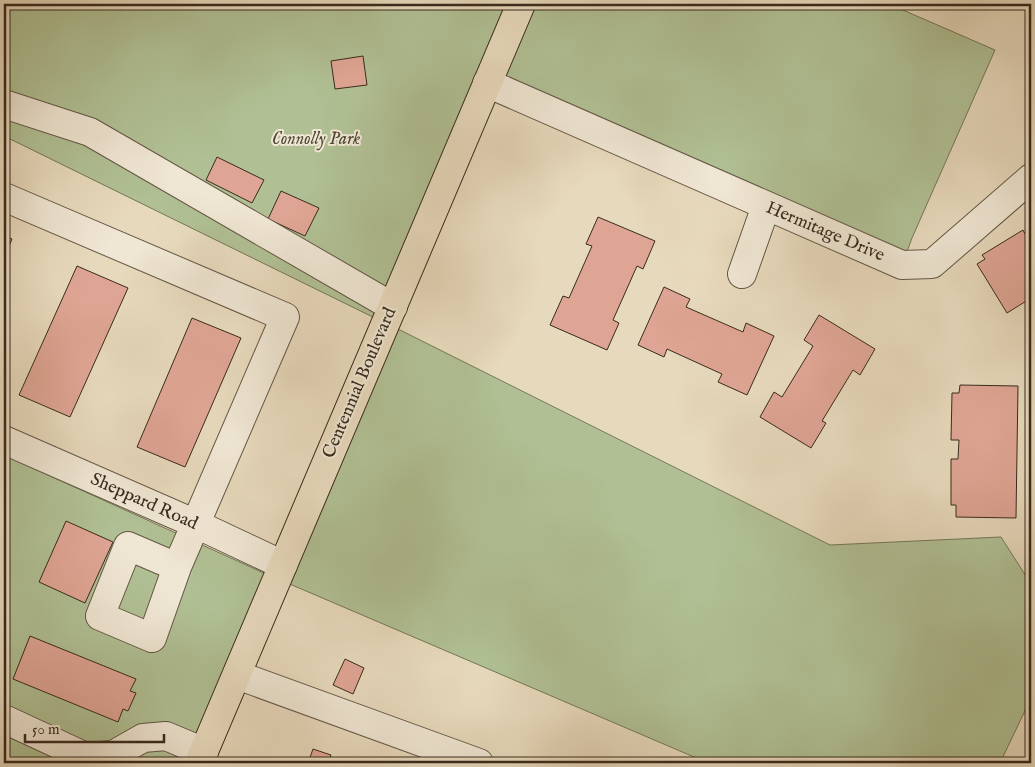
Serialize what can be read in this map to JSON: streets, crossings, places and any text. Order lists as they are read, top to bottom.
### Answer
{
  "streets": {
    "main road": ["Centennial Boulevard"],
    "street": ["Hermitage Drive", "Sheppard Road"]
  },
  "crossings": [
    ["Hermitage Drive", "Centennial Boulevard"],
    ["Centennial Boulevard", "Sheppard Road"]
  ],
  "parks": ["Connolly Park"],
  "scale_bar": "50 m"
}
